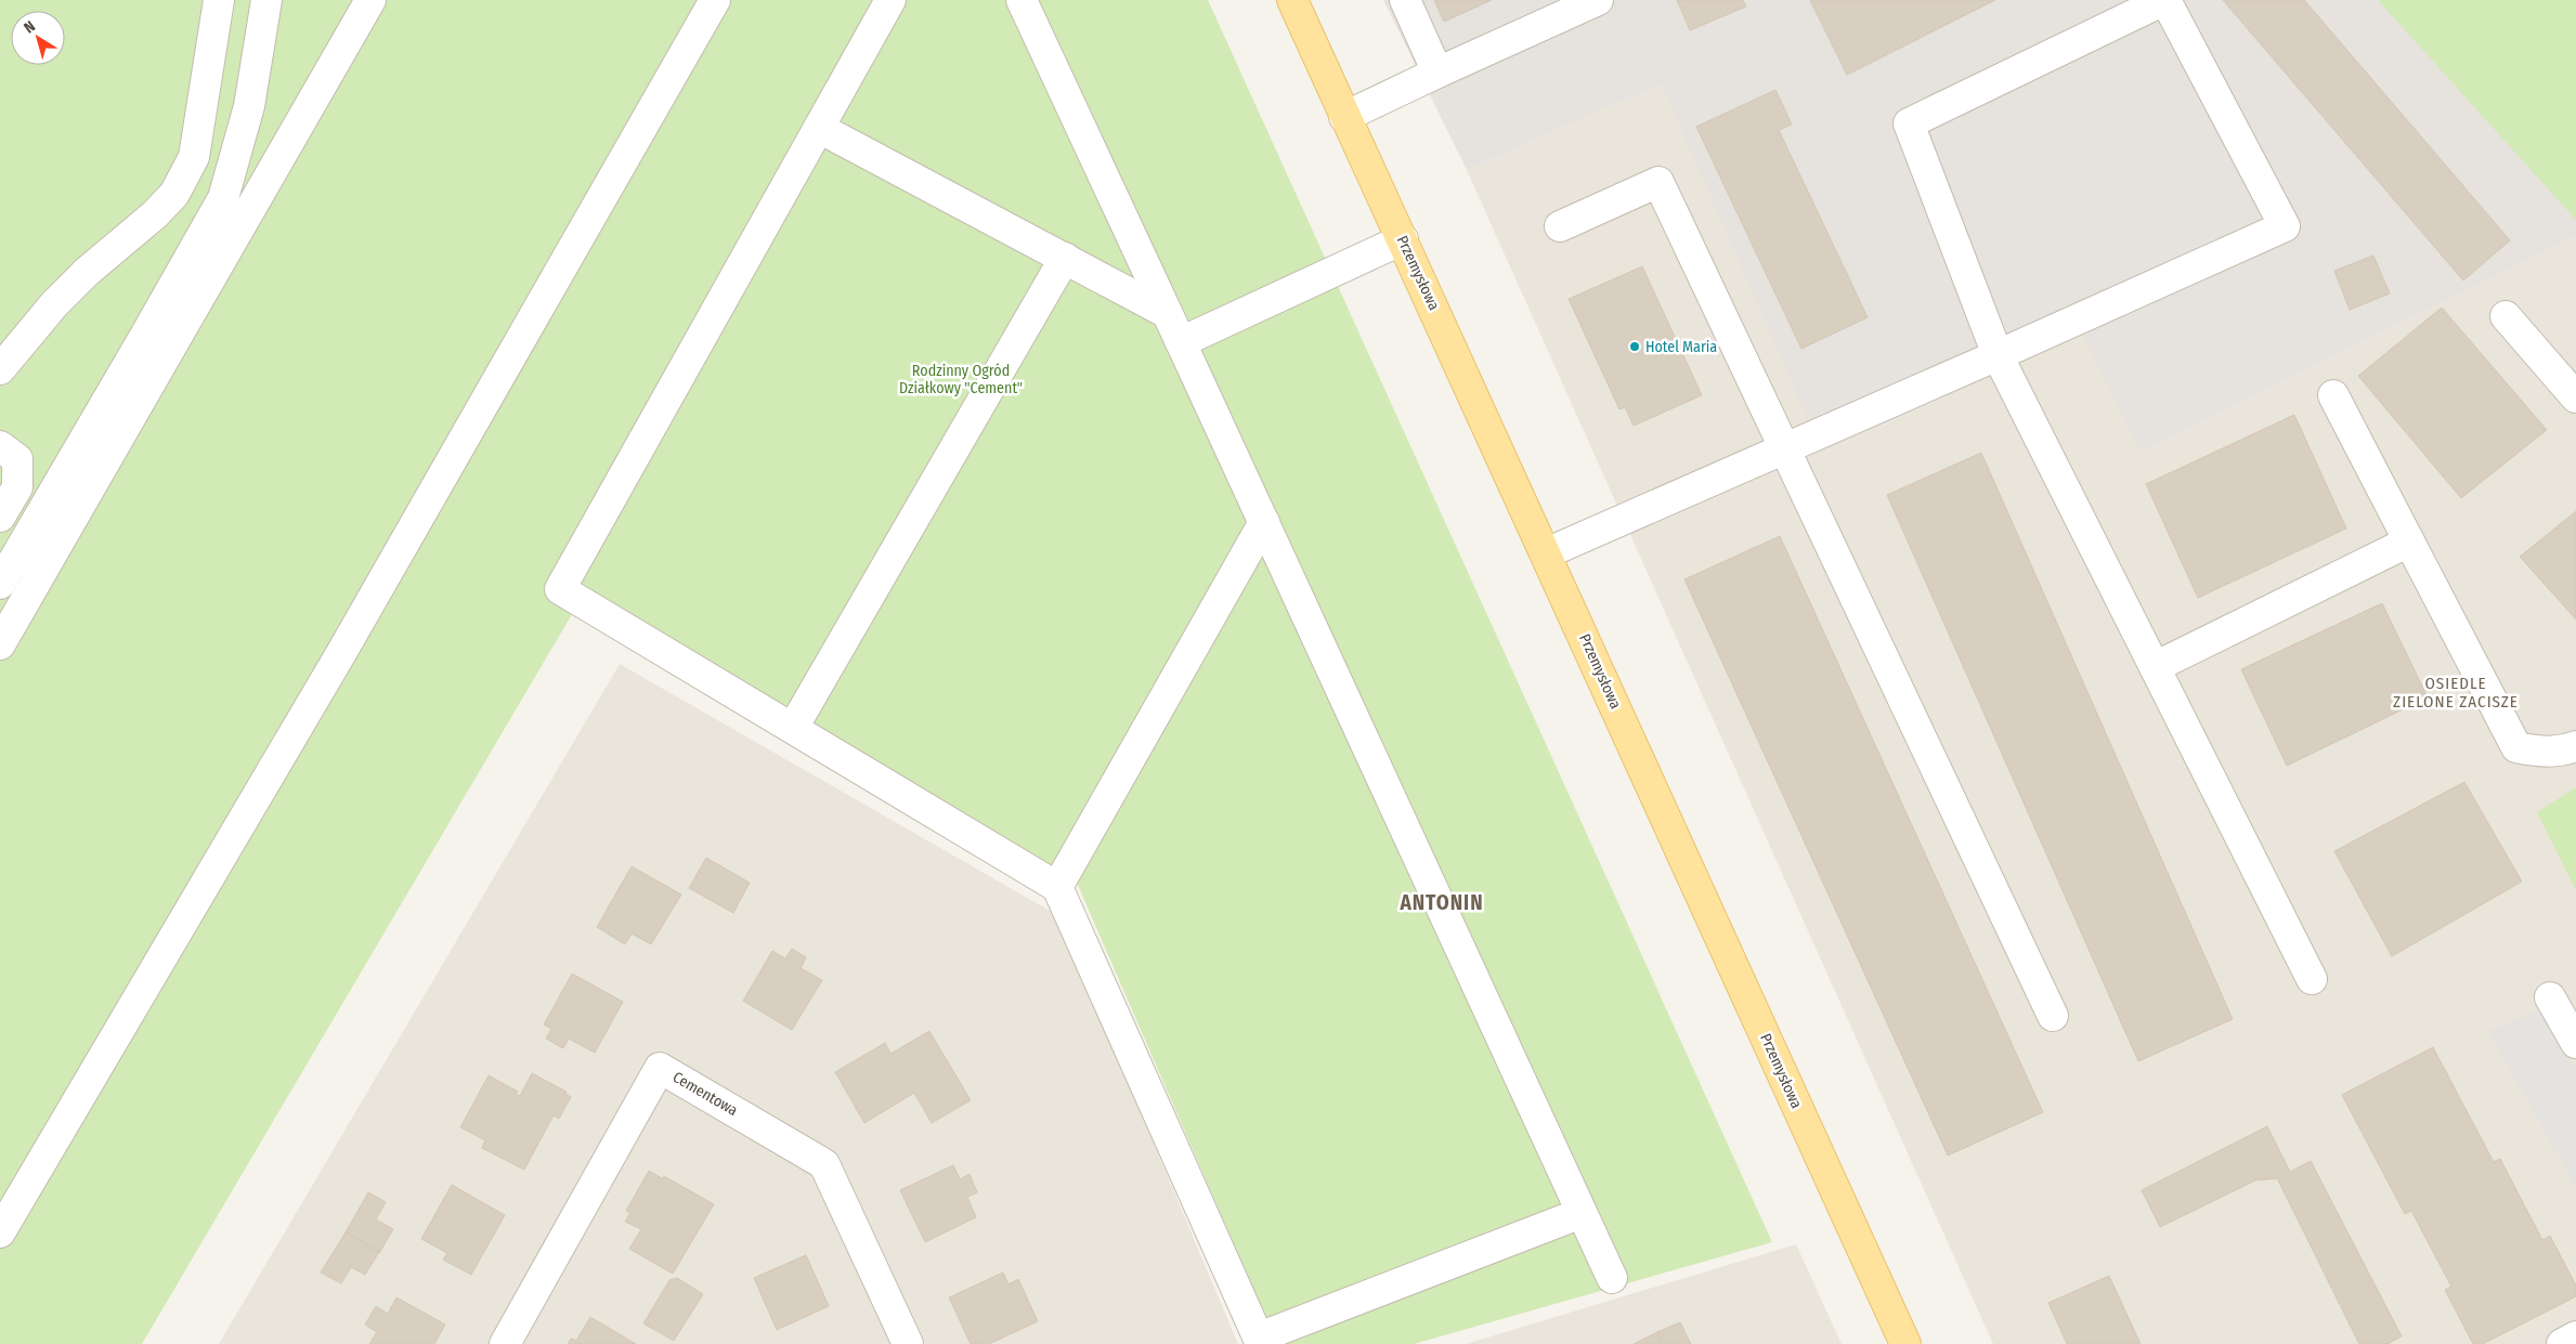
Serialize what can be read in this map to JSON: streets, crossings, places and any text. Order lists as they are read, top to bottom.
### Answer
{
  "streets": {
    "main road": ["Przemysłowa"],
    "street": ["Cementowa"]
  },
  "districts": ["OSIEDLE ZIELONE ZACISZE", "ANTONIN"],
  "parks": ["Rodzinny Ogród Działkowy \"Cement\""],
  "places": ["Hotel Maria"],
  "north": "top left"
}
